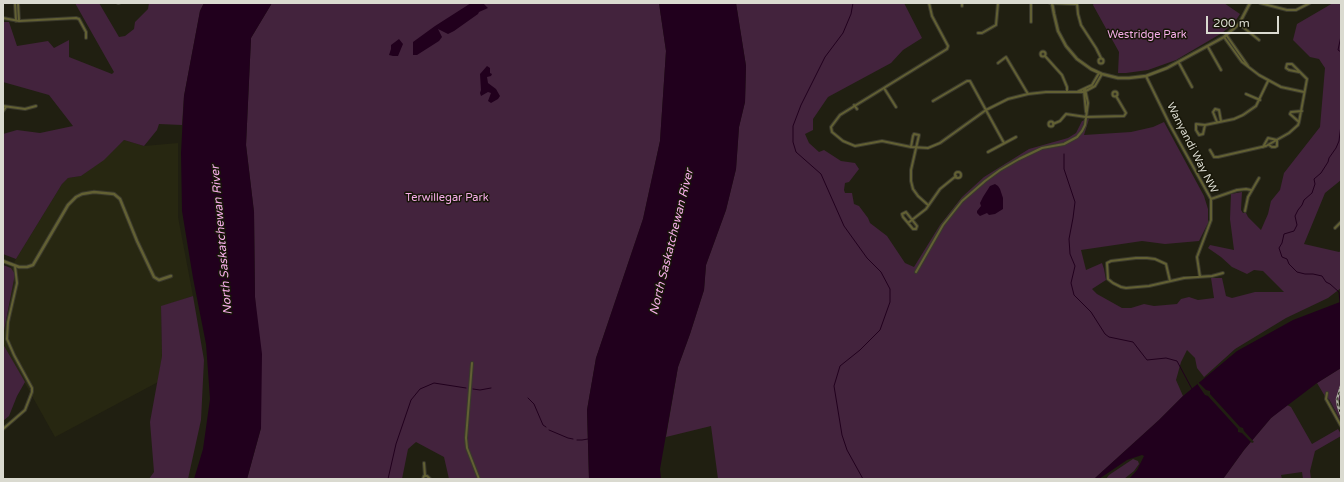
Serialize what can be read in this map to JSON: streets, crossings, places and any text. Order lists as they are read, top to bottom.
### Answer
{
  "streets": {
    "street": ["Wanyandi Way NW"]
  },
  "water": ["North Saskatchewan River"],
  "parks": ["Westridge Park", "Terwillegar Park"],
  "scale_bar": "200 m"
}
